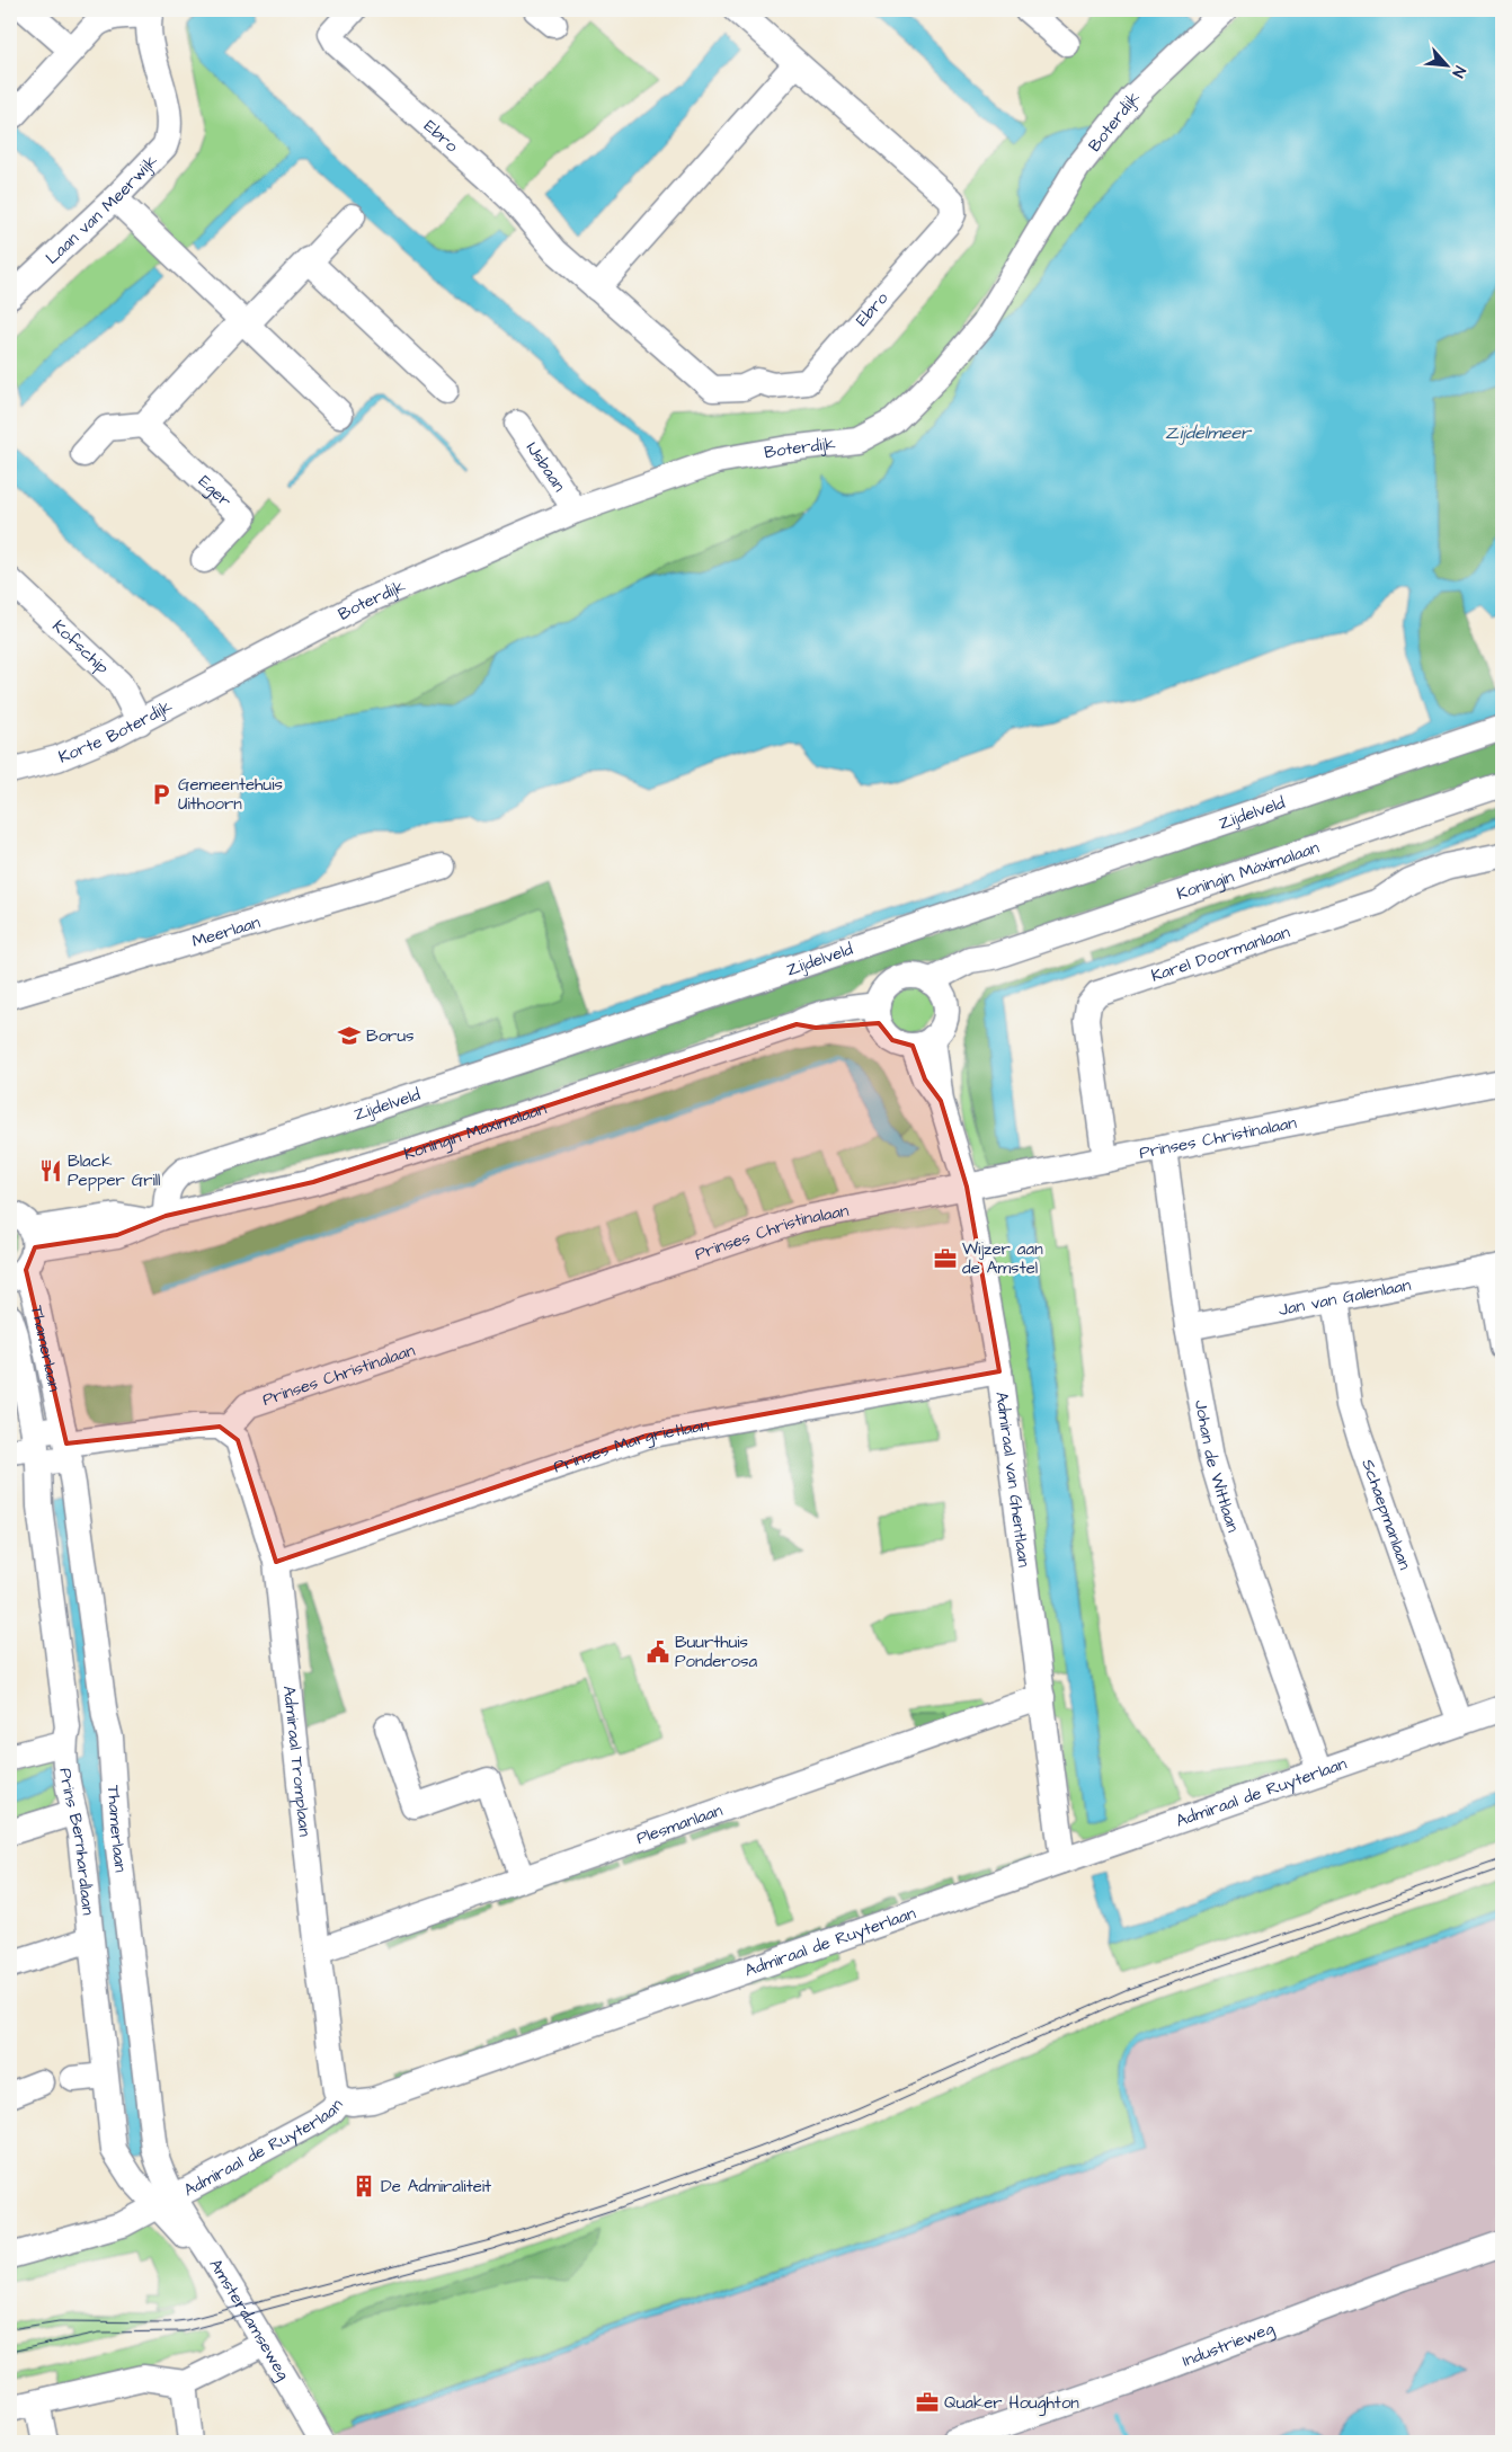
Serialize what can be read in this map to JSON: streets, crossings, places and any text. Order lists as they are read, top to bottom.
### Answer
{
  "streets": {
    "street": [
      "Boterdijk",
      "Ebro",
      "Laan van Meerwijk",
      "IJsbaan",
      "Eger",
      "Kofschip",
      "Korte Boterdijk",
      "Zijdelveld",
      "Koningin Máximalaan",
      "Meerlaan",
      "Karel Doormanlaan",
      "Prinses Christinalaan",
      "Jan van Galenlaan",
      "Thamerlaan",
      "Prinses Margrietlaan",
      "Johan de Wittlaan",
      "Admiraal van Ghentlaan",
      "Schaepmanlaan",
      "Admiraal Tromplaan",
      "Admiraal de Ruyterlaan",
      "Plesmanlaan",
      "Prins Bernhardlaan",
      "Amsterdamseweg",
      "Industrieweg"
    ]
  },
  "crossings": [
    ["Boterdijk", "IJsbaan"],
    ["Boterdijk", "Korte Boterdijk"],
    ["Kofschip", "Korte Boterdijk"],
    ["Zijdelveld", "Koningin Máximalaan"],
    ["Koningin Máximalaan", "Thamerlaan"],
    ["Koningin Máximalaan", "Admiraal van Ghentlaan"],
    ["Karel Doormanlaan", "Prinses Christinalaan"],
    ["Prinses Christinalaan", "Johan de Wittlaan"],
    ["Prinses Christinalaan", "Admiraal van Ghentlaan"],
    ["Prinses Christinalaan", "Admiraal Tromplaan"],
    ["Jan van Galenlaan", "Johan de Wittlaan"],
    ["Jan van Galenlaan", "Schaepmanlaan"],
    ["Thamerlaan", "Admiraal de Ruyterlaan"],
    ["Thamerlaan", "Prins Bernhardlaan"],
    ["Thamerlaan", "Amsterdamseweg"],
    ["Prinses Margrietlaan", "Admiraal van Ghentlaan"],
    ["Prinses Margrietlaan", "Admiraal Tromplaan"],
    ["Johan de Wittlaan", "Admiraal de Ruyterlaan"],
    ["Admiraal van Ghentlaan", "Admiraal de Ruyterlaan"],
    ["Admiraal van Ghentlaan", "Plesmanlaan"],
    ["Schaepmanlaan", "Admiraal de Ruyterlaan"],
    ["Admiraal Tromplaan", "Admiraal de Ruyterlaan"],
    ["Admiraal Tromplaan", "Plesmanlaan"],
    ["Admiraal de Ruyterlaan", "Prins Bernhardlaan"],
    ["Admiraal de Ruyterlaan", "Amsterdamseweg"],
    ["Prins Bernhardlaan", "Amsterdamseweg"]
  ],
  "water": ["Zijdelmeer"],
  "places": {
    "parking": ["Gemeentehuis Uithoorn"],
    "school or university": ["Borus"],
    "restaurant": ["Black Pepper Grill"],
    "office": ["Wijzer aan de Amstel", "Quaker Houghton"],
    "public building": ["Buurthuis Ponderosa"],
    "building": ["De Admiraliteit"]
  },
  "north": "bottom right"
}
